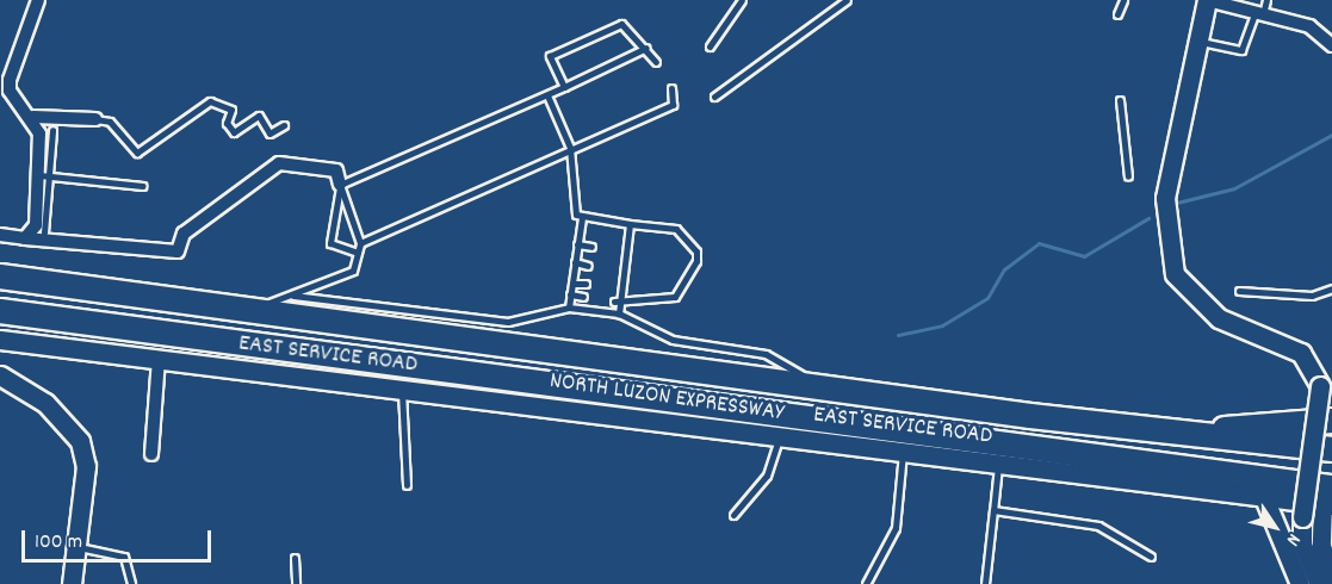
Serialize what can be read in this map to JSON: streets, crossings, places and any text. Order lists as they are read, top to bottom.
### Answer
{
  "streets": {
    "highway": ["NORTH LUZON EXPRESSWAY"],
    "street": ["EAST SERVICE ROAD"]
  },
  "crossings": [
    ["EAST SERVICE ROAD", "NORTH LUZON EXPRESSWAY"]
  ],
  "scale_bar": "100 m",
  "north": "bottom right"
}
